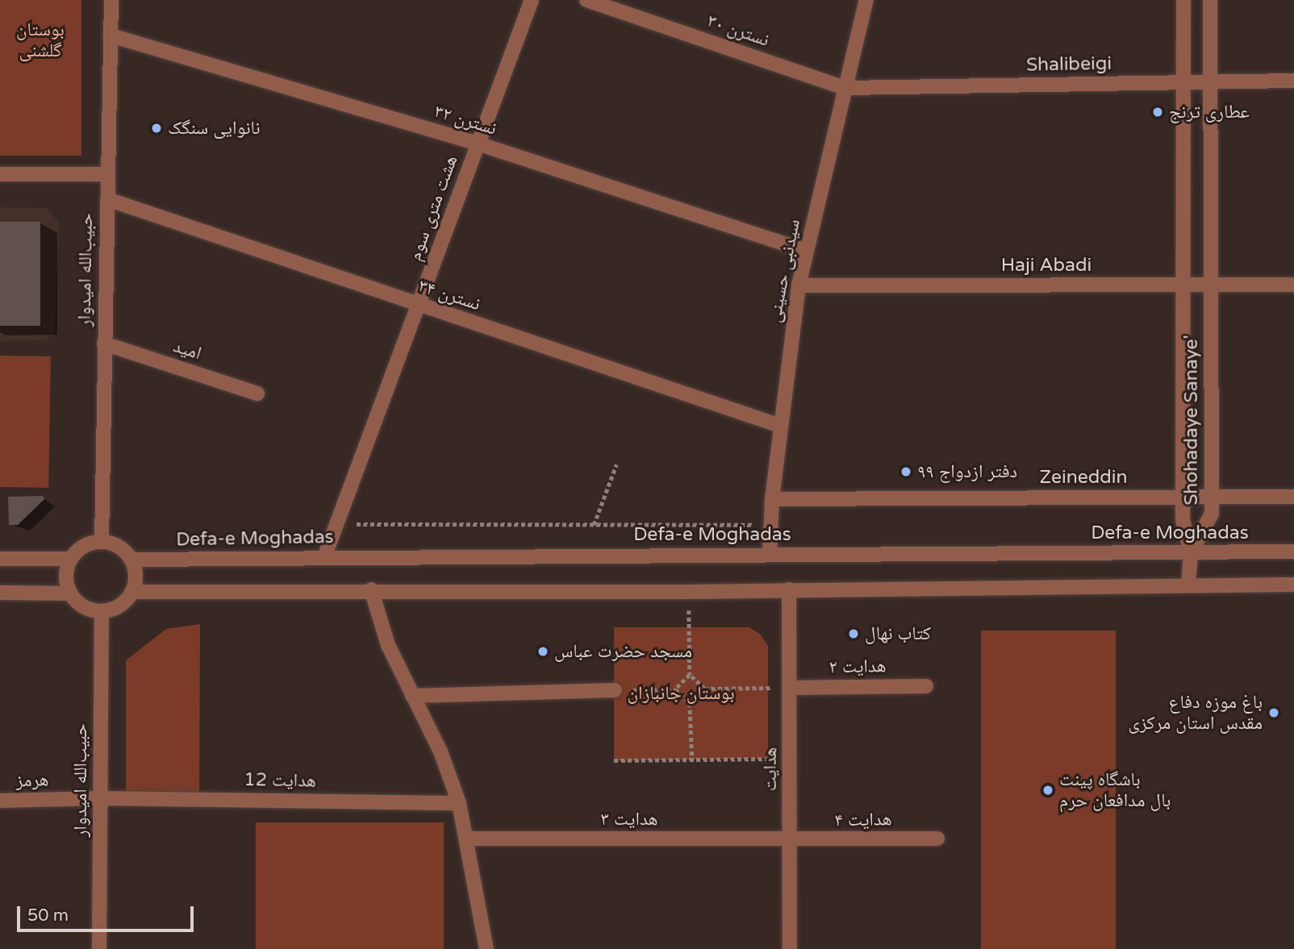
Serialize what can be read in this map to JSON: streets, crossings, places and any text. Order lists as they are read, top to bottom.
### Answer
{
  "streets": {
    "street": [
      "نسترن ۳۰",
      "Shalibeigi",
      "نسترن ۳۲",
      "هشت متری سوم",
      "Haji Abadi",
      "حبیب‌الله امیدوار",
      "سیدنبی حسینی",
      "نسترن ۳۴",
      "امید",
      "Shohadaye Sanaye'",
      "Zeineddin",
      "Defa-e Moghadas",
      "هدایت ۲",
      "هدایت",
      "هرمز",
      "هدایت 12",
      "هدایت ۳",
      "هدایت ۴"
    ]
  },
  "crossings": [
    ["نسترن ۳۰", "Shalibeigi"],
    ["نسترن ۳۰", "سیدنبی حسینی"],
    ["Shalibeigi", "سیدنبی حسینی"],
    ["Shalibeigi", "Shohadaye Sanaye'"],
    ["نسترن ۳۲", "هشت متری سوم"],
    ["نسترن ۳۲", "حبیب‌الله امیدوار"],
    ["نسترن ۳۲", "سیدنبی حسینی"],
    ["هشت متری سوم", "نسترن ۳۴"],
    ["هشت متری سوم", "Defa-e Moghadas"],
    ["Haji Abadi", "سیدنبی حسینی"],
    ["Haji Abadi", "Shohadaye Sanaye'"],
    ["حبیب‌الله امیدوار", "نسترن ۳۴"],
    ["حبیب‌الله امیدوار", "امید"],
    ["حبیب‌الله امیدوار", "Defa-e Moghadas"],
    ["حبیب‌الله امیدوار", "هرمز"],
    ["حبیب‌الله امیدوار", "هدایت 12"],
    ["سیدنبی حسینی", "نسترن ۳۴"],
    ["سیدنبی حسینی", "Zeineddin"],
    ["سیدنبی حسینی", "Defa-e Moghadas"],
    ["Shohadaye Sanaye'", "Zeineddin"],
    ["Shohadaye Sanaye'", "Defa-e Moghadas"],
    ["هدایت ۲", "هدایت"],
    ["هدایت", "هدایت ۳"],
    ["هدایت", "هدایت ۴"],
    ["هرمز", "هدایت 12"],
    ["هدایت ۳", "هدایت ۴"]
  ],
  "parks": ["بوستان گلشنی", "بوستان جانبازان"],
  "places": [
    "عطاری ترنج",
    "نانوایی سنگک",
    "دفتر ازدواج ۹۹",
    "کتاب نهال",
    "مسجد حضرت عباس",
    "باغ موزه دفاع مقدس استان مرکزی",
    "باشگاه پینت بال مدافعان حرم"
  ],
  "scale_bar": "50 m"
}
